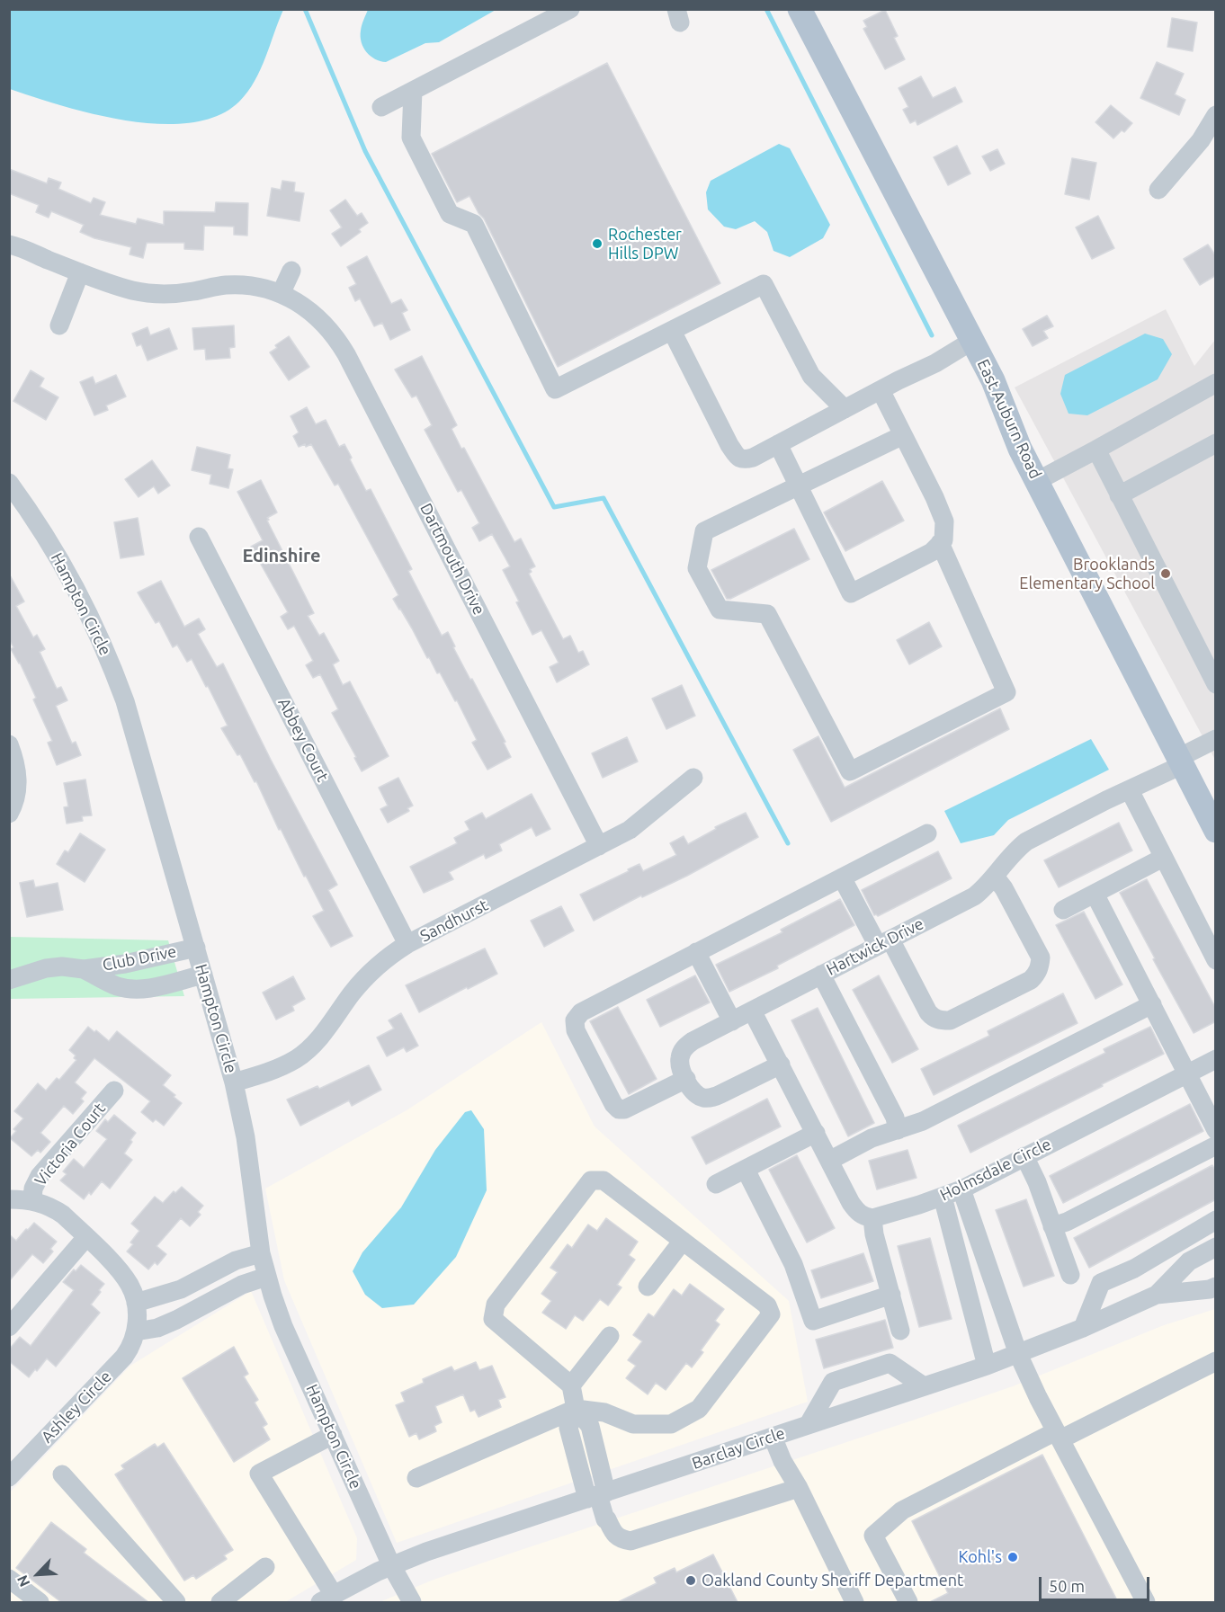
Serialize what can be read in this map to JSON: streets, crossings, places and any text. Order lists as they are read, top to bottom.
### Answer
{
  "streets": {
    "main road": ["East Auburn Road"],
    "street": [
      "Dartmouth Drive",
      "Hampton Circle",
      "Abbey Court",
      "Sandhurst",
      "Hartwick Drive",
      "Club Drive",
      "Victoria Court",
      "Holmsdale Circle",
      "Ashley Circle",
      "Barclay Circle"
    ]
  },
  "crossings": [
    ["East Auburn Road", "Hartwick Drive"],
    ["Dartmouth Drive", "Sandhurst"],
    ["Hampton Circle", "Sandhurst"],
    ["Hampton Circle", "Club Drive"],
    ["Hampton Circle", "Barclay Circle"],
    ["Abbey Court", "Sandhurst"],
    ["Victoria Court", "Ashley Circle"]
  ],
  "districts": ["Edinshire"],
  "places": [
    "Rochester Hills DPW",
    "Brooklands Elementary School",
    "Kohl's",
    "Oakland County Sheriff Department"
  ],
  "scale_bar": "50 m",
  "north": "bottom left"
}
